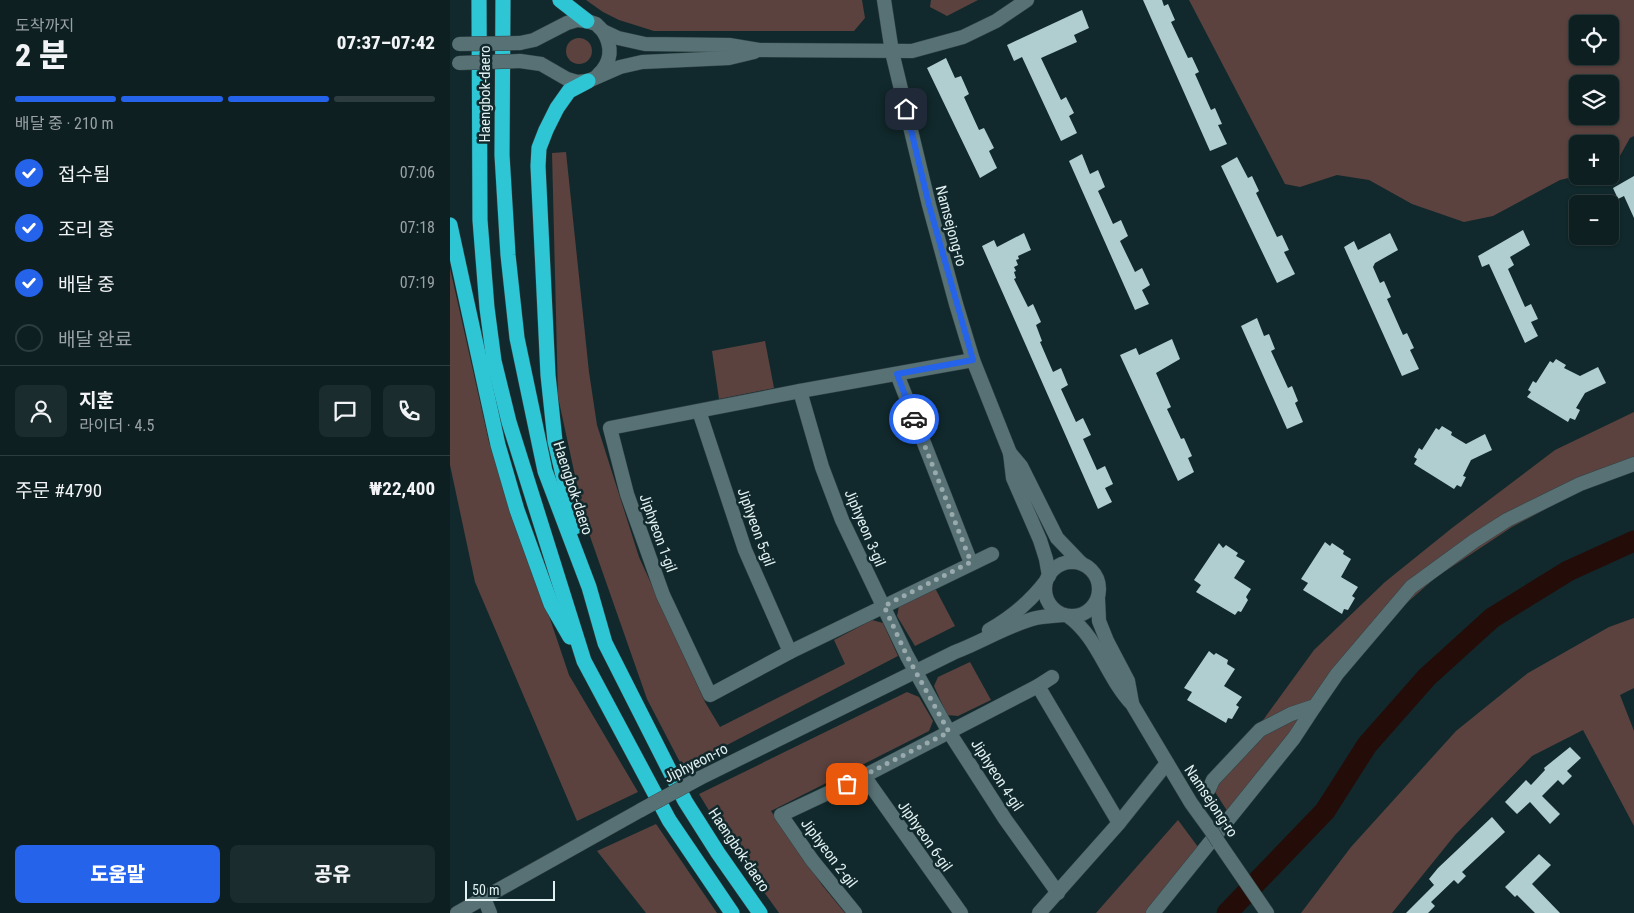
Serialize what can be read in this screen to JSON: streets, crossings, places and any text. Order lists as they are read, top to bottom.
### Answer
{
  "streets": {
    "highway": ["Haengbok-daero"],
    "street": [
      "Namsejong-ro",
      "Jiphyeon 5-gil",
      "Jiphyeon 3-gil",
      "Jiphyeon 1-gil",
      "Jiphyeon-ro",
      "Jiphyeon 4-gil",
      "Jiphyeon 6-gil",
      "Jiphyeon 2-gil"
    ]
  },
  "crossings": [
    ["Namsejong-ro", "Jiphyeon 1-gil"],
    ["Namsejong-ro", "Jiphyeon-ro"],
    ["Jiphyeon 5-gil", "Jiphyeon 1-gil"],
    ["Jiphyeon 3-gil", "Jiphyeon 1-gil"],
    ["Jiphyeon 3-gil", "Jiphyeon-ro"],
    ["Jiphyeon 3-gil", "Jiphyeon 4-gil"],
    ["Jiphyeon-ro", "Jiphyeon 4-gil"],
    ["Jiphyeon 4-gil", "Jiphyeon 2-gil"],
    ["Jiphyeon 6-gil", "Jiphyeon 2-gil"]
  ],
  "scale_bar": "50 m",
  "page": {
    "heading": ["2 분", "도착까지", "07:37–07:42"],
    "panel": [
      "지훈",
      "라이더 · 4.5",
      "주문 #4790",
      "₩22,400"
    ],
    "map_buttons": ["+", "−"],
    "bar": "배달 중 · 210 m",
    "list": [
      ["접수됨", "07:06"],
      ["조리 중", "07:18"],
      ["배달 중", "07:19"],
      "배달 완료"
    ],
    "buttons": ["도움말", "공유"],
    "scale": "50 m"
  }
}
